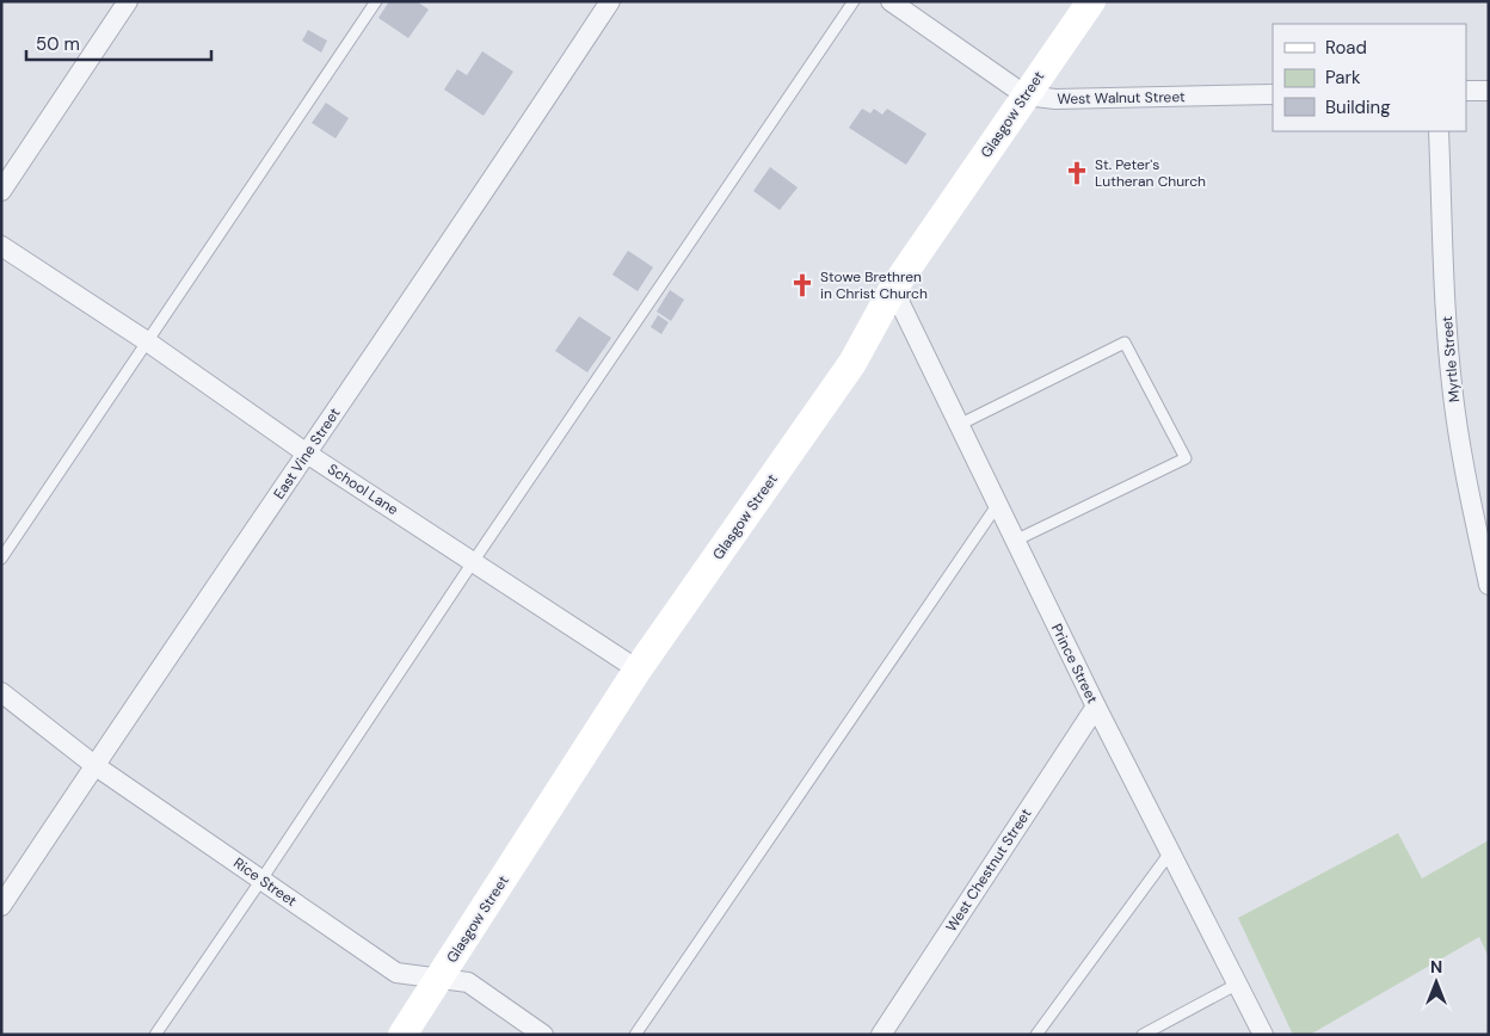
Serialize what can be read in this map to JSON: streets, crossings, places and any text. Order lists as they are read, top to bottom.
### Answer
{
  "streets": {
    "street": [
      "West Walnut Street",
      "Glasgow Street",
      "Myrtle Street",
      "East Vine Street",
      "School Lane",
      "Prince Street",
      "West Chestnut Street",
      "Rice Street"
    ]
  },
  "crossings": [
    ["West Walnut Street", "Glasgow Street"],
    ["Glasgow Street", "School Lane"],
    ["Glasgow Street", "Prince Street"],
    ["Glasgow Street", "Rice Street"],
    ["East Vine Street", "School Lane"],
    ["East Vine Street", "Rice Street"],
    ["Prince Street", "West Chestnut Street"]
  ],
  "places": {
    "church": ["St. Peter's Lutheran Church", "Stowe Brethren in Christ Church"]
  },
  "legend": ["Road", "Park", "Building"],
  "scale_bar": "50 m",
  "north": "top"
}
